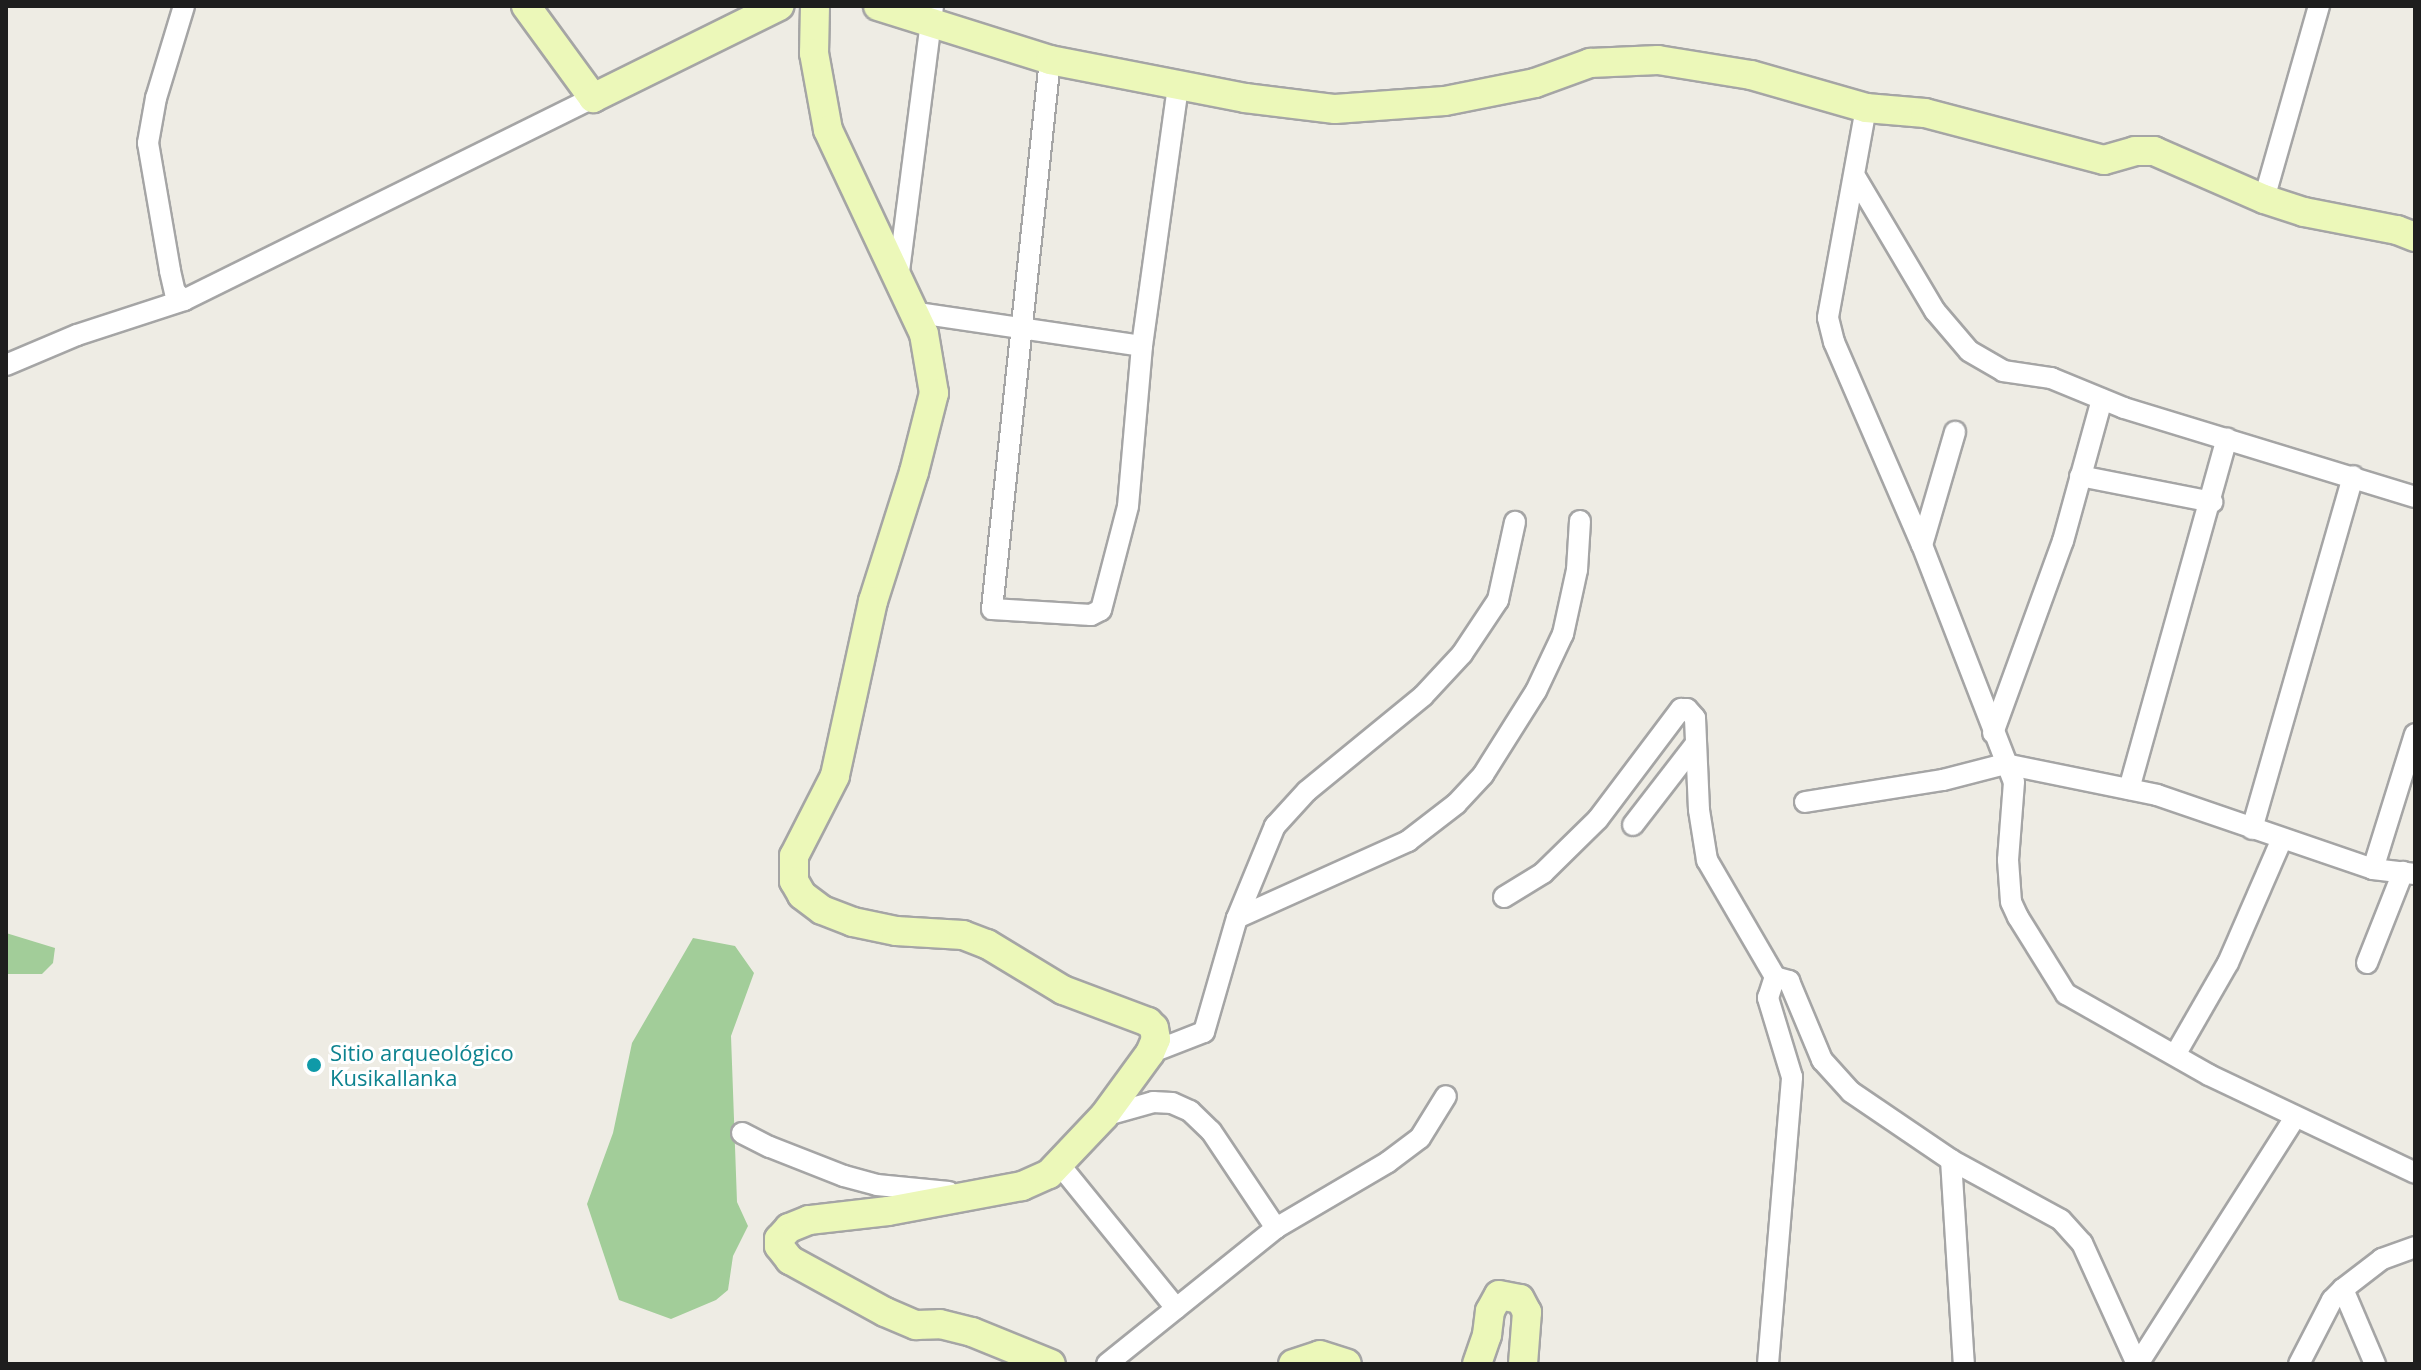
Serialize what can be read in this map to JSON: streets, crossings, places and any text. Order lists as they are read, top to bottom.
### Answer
{
  "places": ["Sitio arqueológico Kusikallanka"]
}
